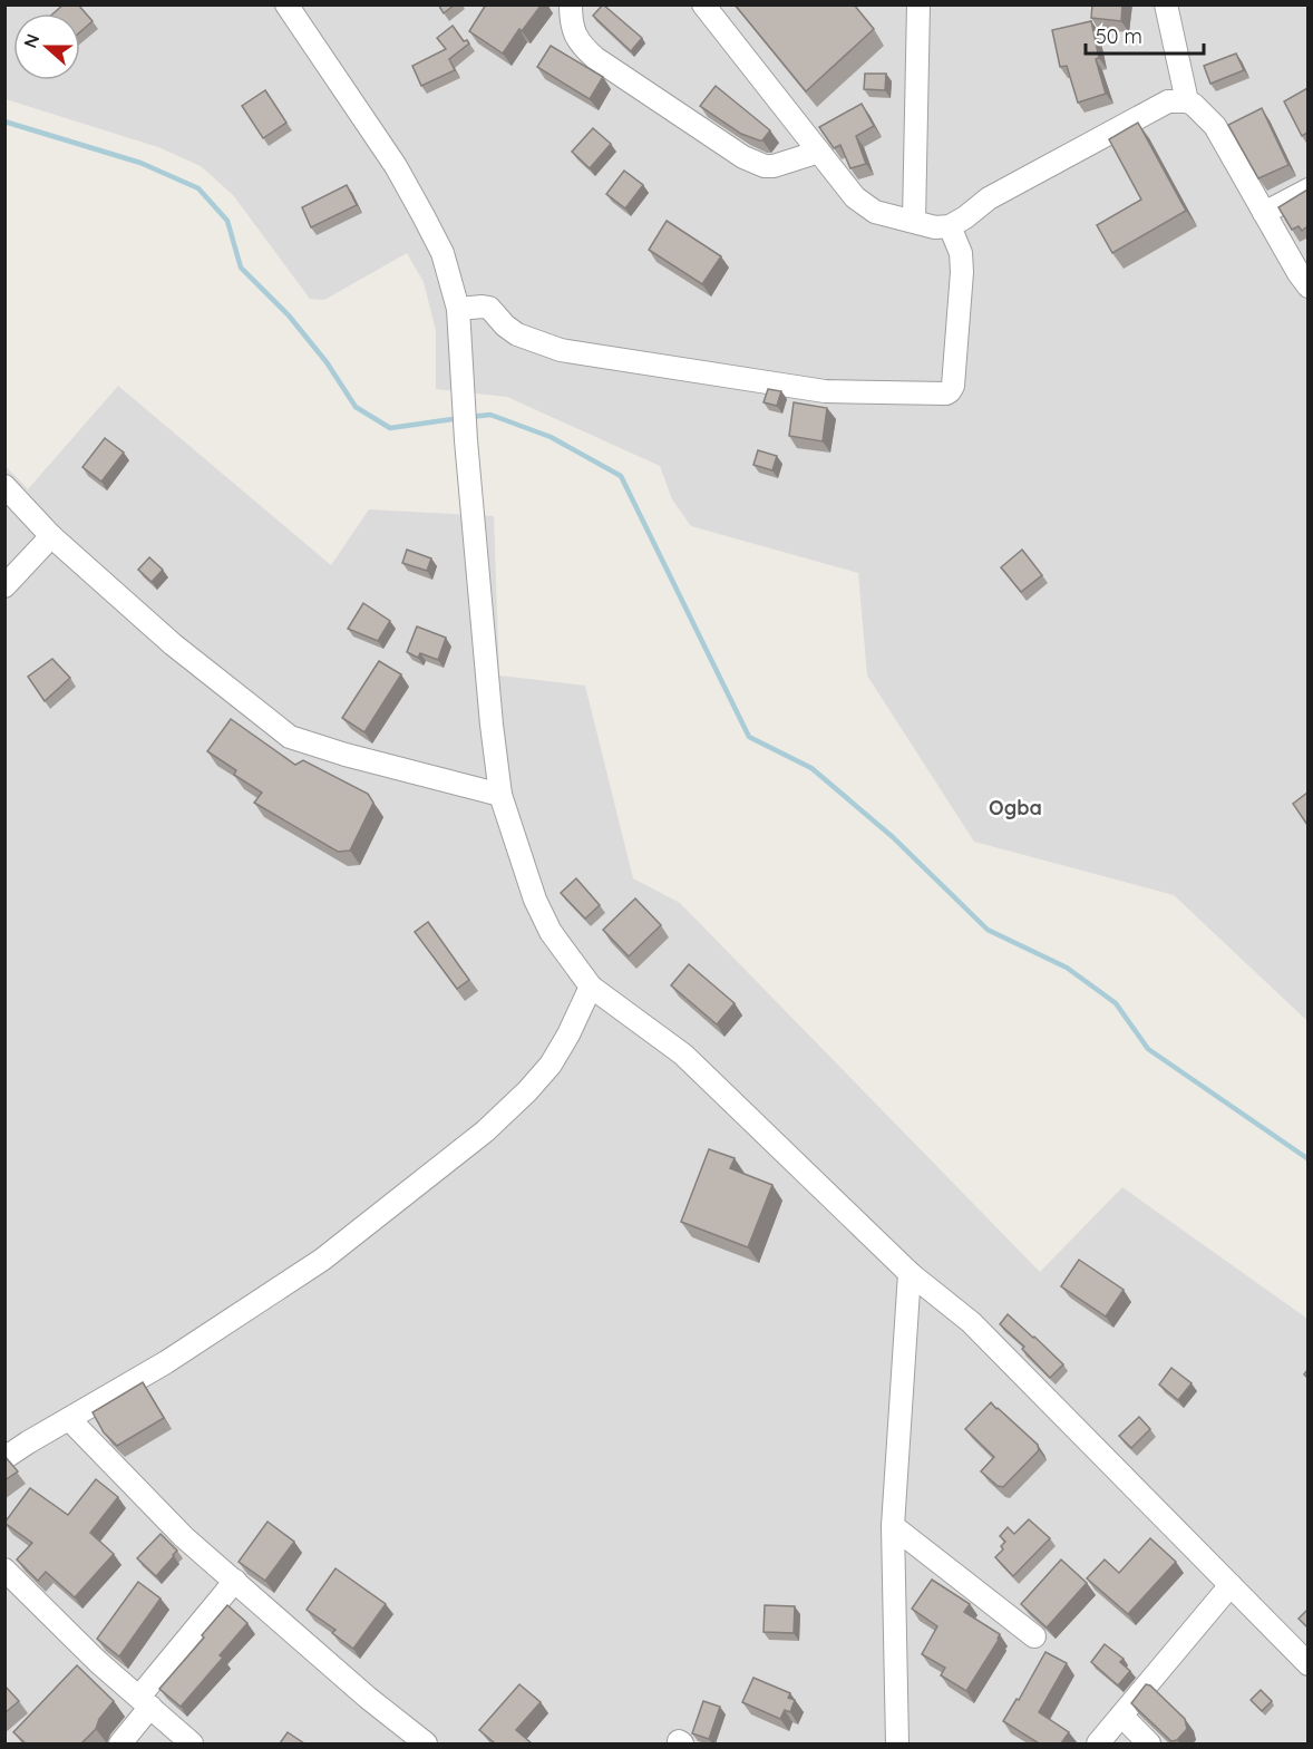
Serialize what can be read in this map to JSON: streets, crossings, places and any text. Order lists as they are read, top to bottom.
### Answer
{
  "districts": ["Ogba"],
  "scale_bar": "50 m",
  "north": "left"
}
